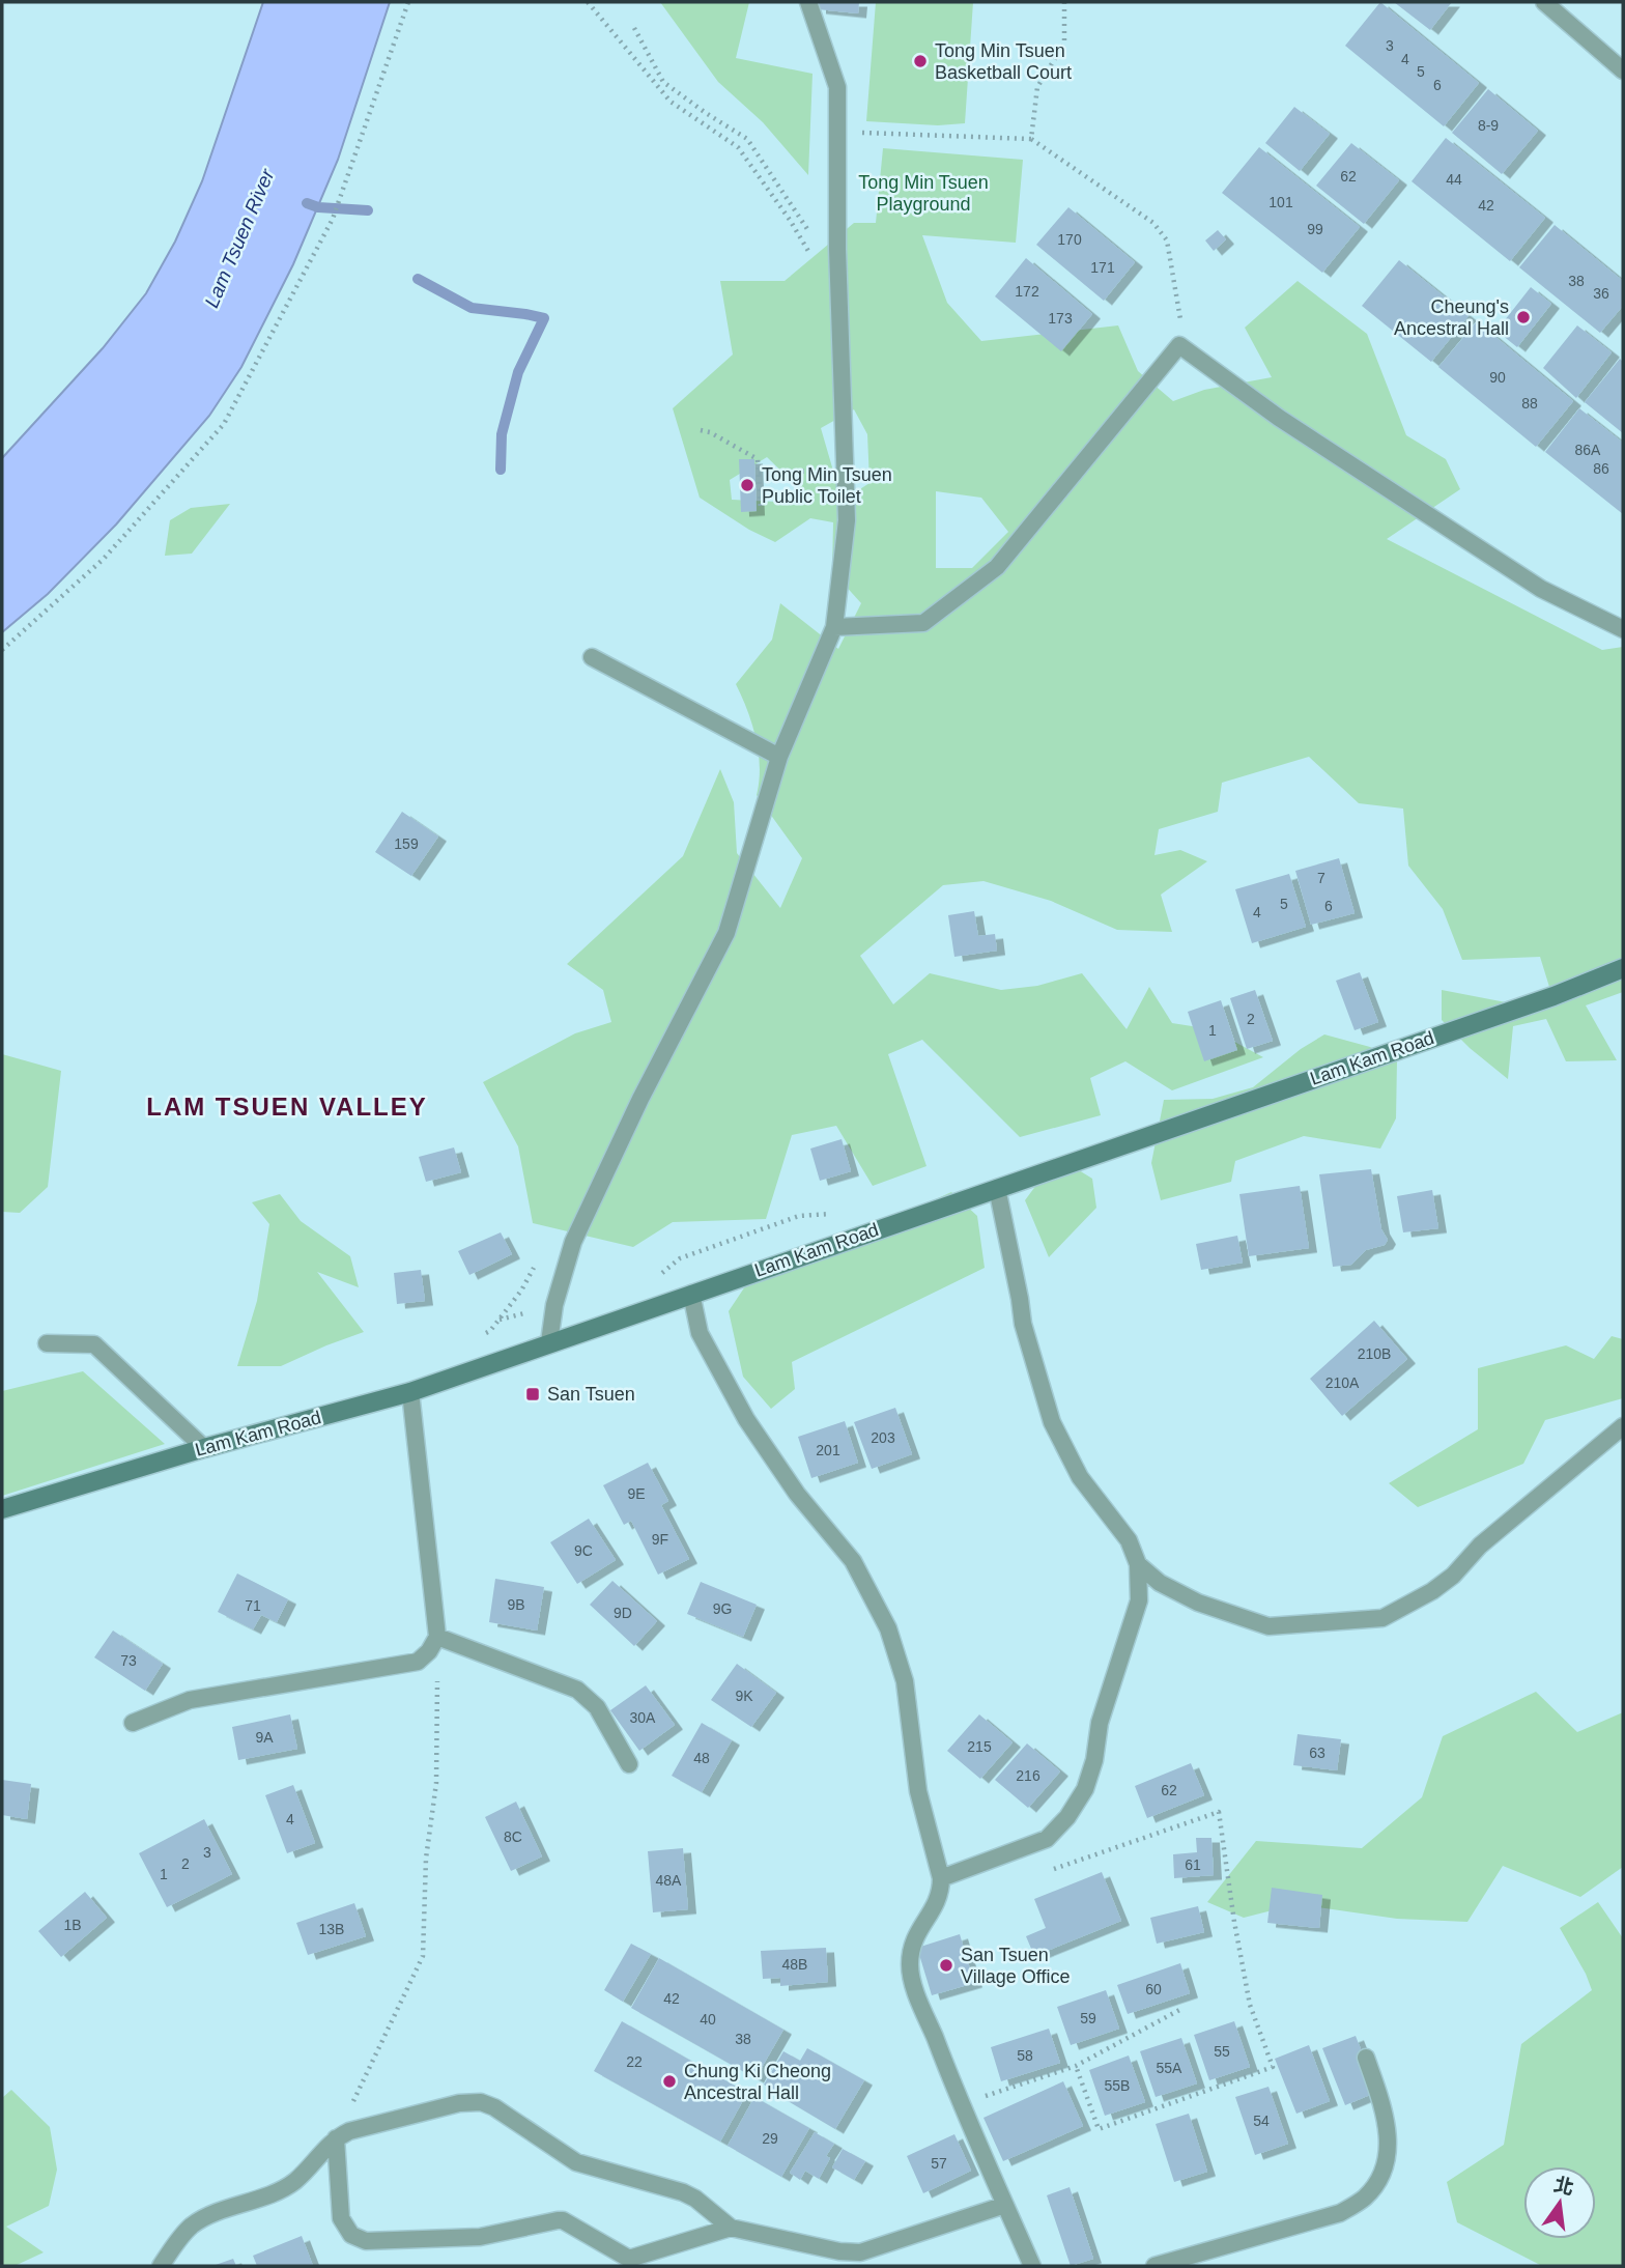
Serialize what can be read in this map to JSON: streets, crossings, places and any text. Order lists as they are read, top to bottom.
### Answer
{
  "streets": {
    "main road": ["Lam Kam Road"]
  },
  "districts": ["LAM TSUEN VALLEY"],
  "water": ["Lam Tsuen River"],
  "parks": ["Tong Min Tsuen Playground"],
  "places": {
    "other": [
      "Tong Min Tsuen Basketball Court",
      "Cheung's Ancestral Hall",
      "Tong Min Tsuen Public Toilet",
      "San Tsuen Village Office",
      "Chung Ki Cheong Ancestral Hall"
    ],
    "transit": ["San Tsuen"]
  },
  "house_numbers": [
    "3",
    "4",
    "5",
    "6",
    "8-9",
    "62",
    "44",
    "101",
    "42",
    "99",
    "170",
    "171",
    "38",
    "172",
    "36",
    "173",
    "90",
    "88",
    "86A",
    "86",
    "159",
    "7",
    "5",
    "6",
    "4",
    "2",
    "1",
    "210B",
    "210A",
    "203",
    "201",
    "9E",
    "9F",
    "9C",
    "9B",
    "71",
    "9G",
    "9D",
    "73",
    "9K",
    "30A",
    "9A",
    "215",
    "63",
    "48",
    "216",
    "62",
    "4",
    "8C",
    "3",
    "2",
    "61",
    "1",
    "48A",
    "1B",
    "13B",
    "48B",
    "60",
    "42",
    "59",
    "40",
    "38",
    "55",
    "58",
    "22",
    "55A",
    "55B",
    "54",
    "29",
    "57"
  ],
  "north": "top"
}
